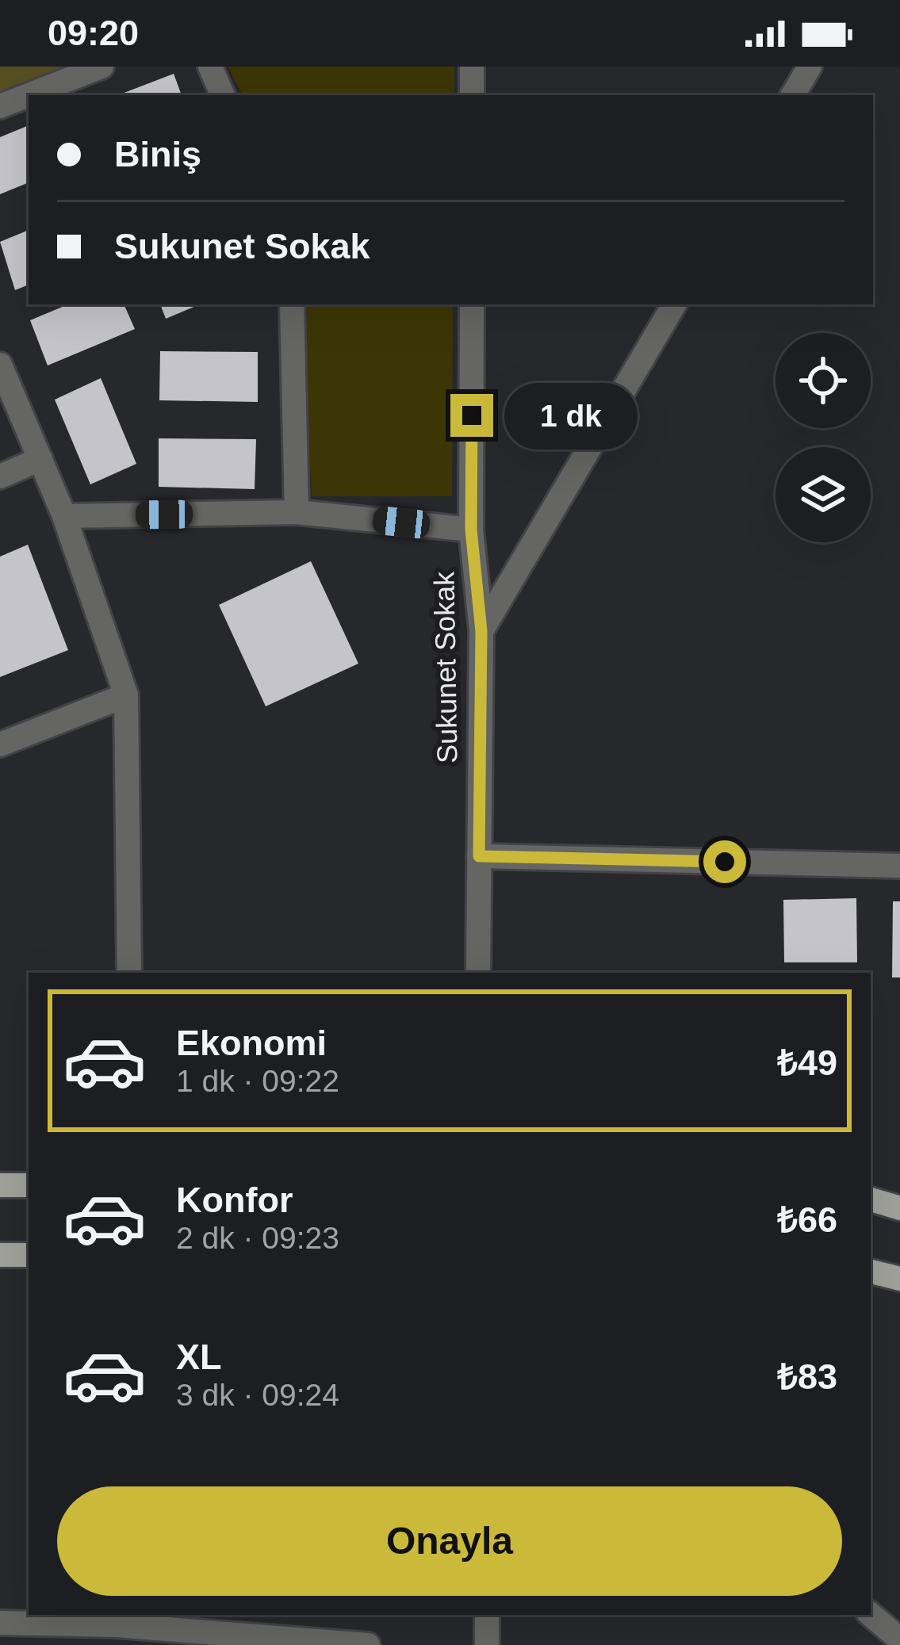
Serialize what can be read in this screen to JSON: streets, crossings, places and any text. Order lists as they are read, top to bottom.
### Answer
{
  "streets": {
    "street": ["Sukunet Sokak"]
  },
  "page": {
    "status": "09:20",
    "banner": ["Biniş", "Sukunet Sokak"],
    "bubble": "1 dk",
    "list": [
      {
        "name": "Ekonomi",
        "note": "1 dk · 09:22",
        "value": "₺49"
      },
      {
        "name": "Konfor",
        "note": "2 dk · 09:23",
        "value": "₺66"
      },
      {
        "name": "XL",
        "note": "3 dk · 09:24",
        "value": "₺83"
      }
    ],
    "buttons": "Onayla"
  }
}
